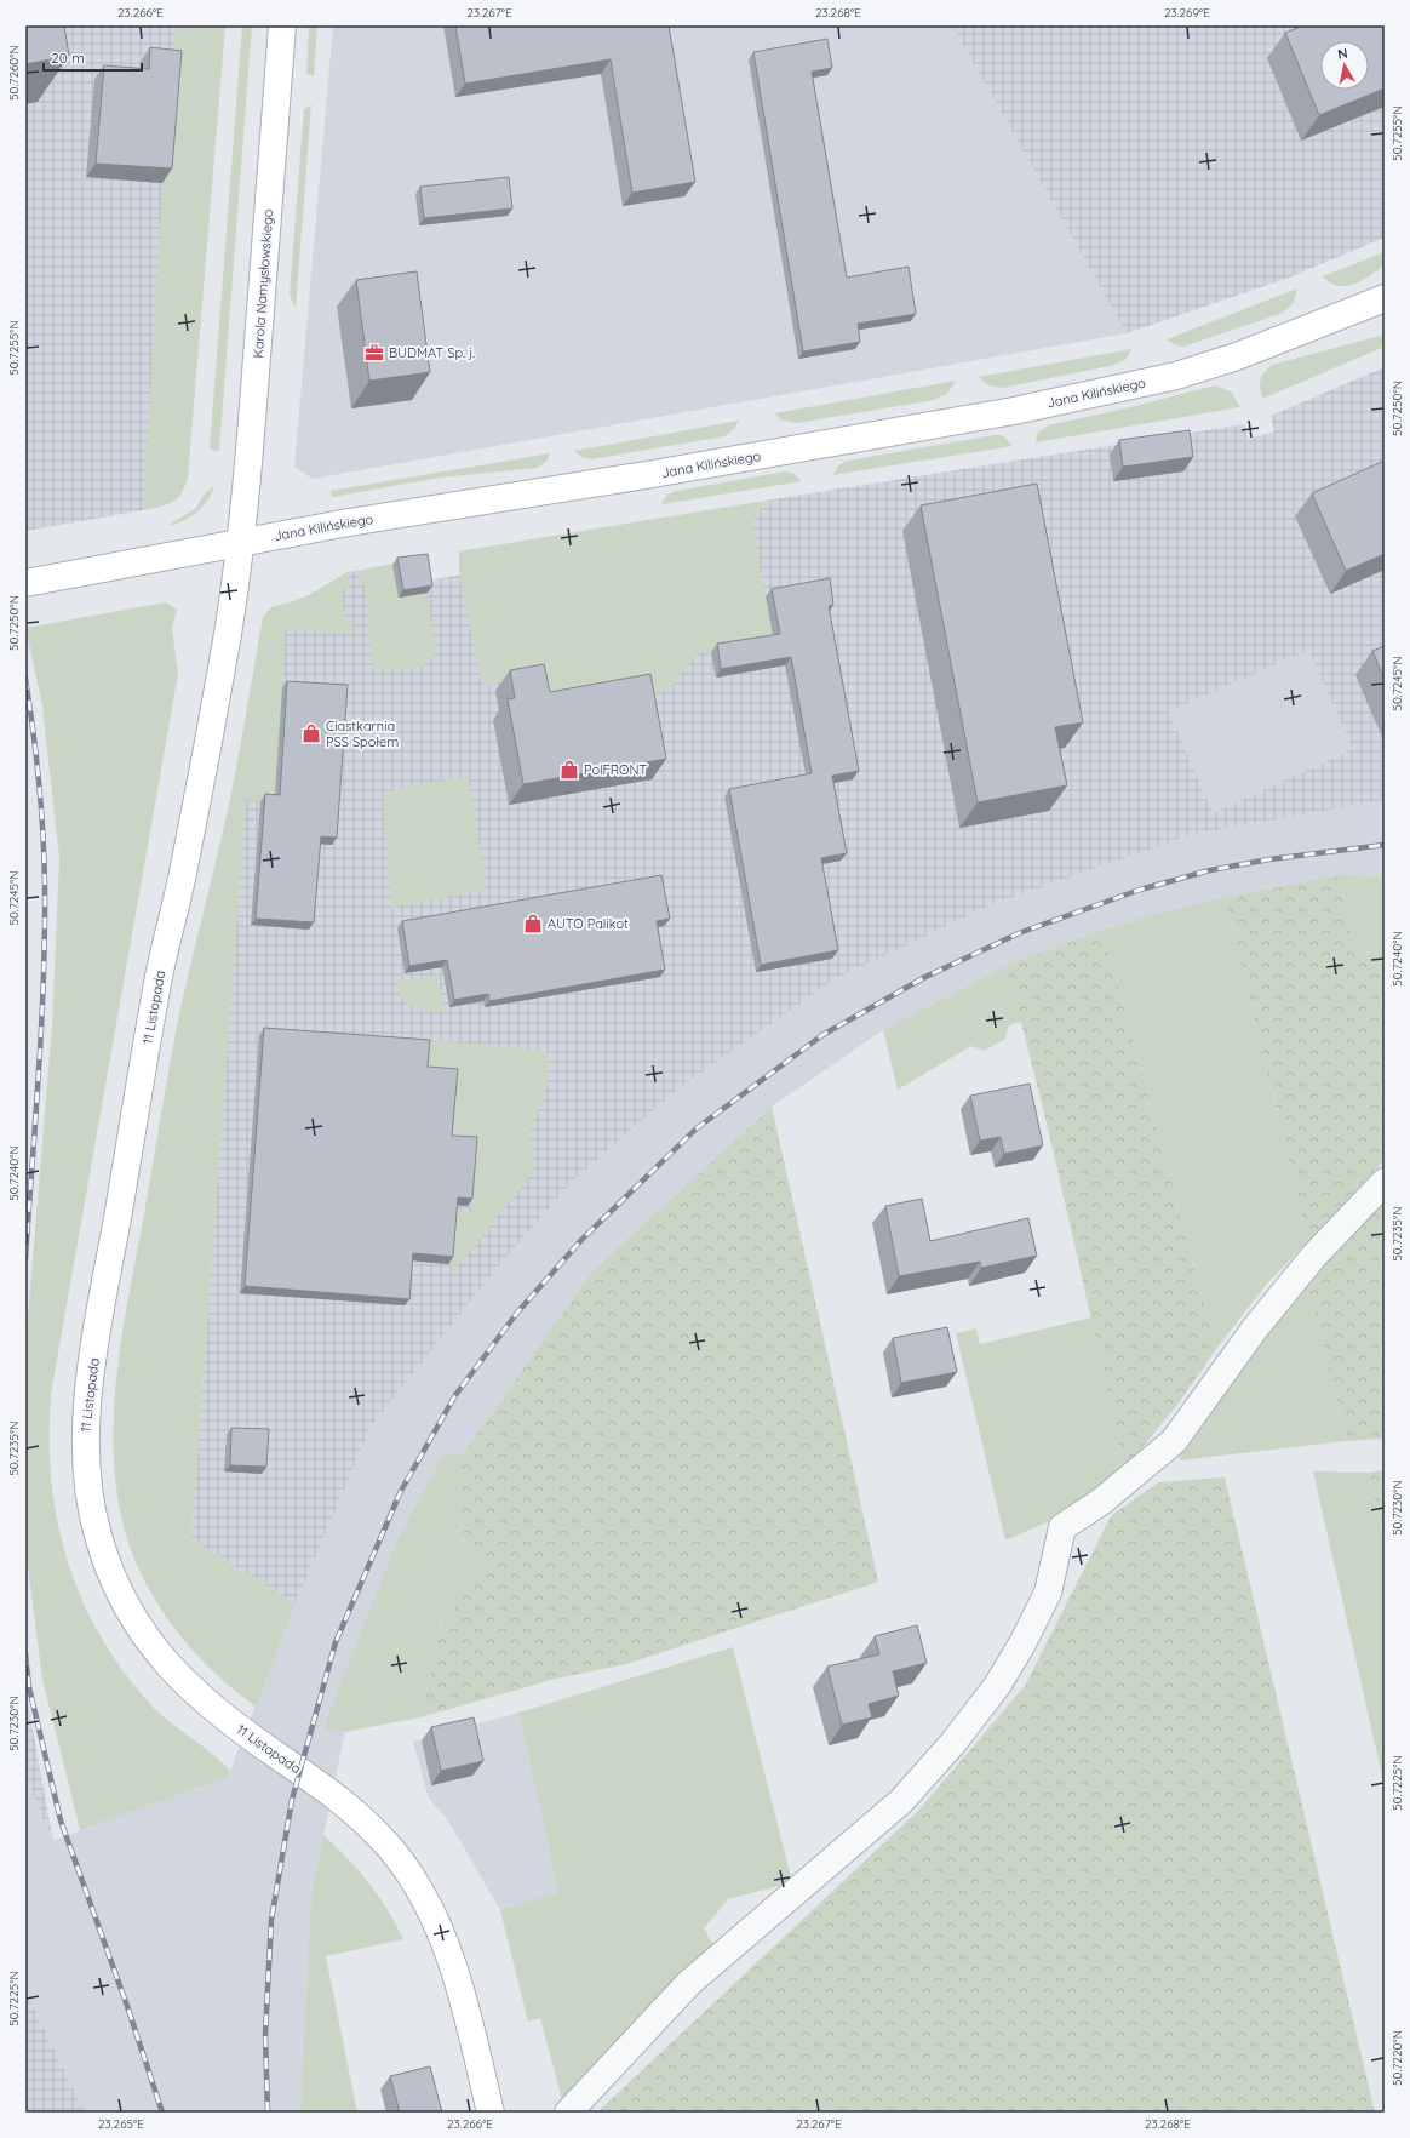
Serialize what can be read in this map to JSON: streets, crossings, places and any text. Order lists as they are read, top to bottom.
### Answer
{
  "streets": {
    "street": ["Karola Namysłowskiego", "Jana Kilińskiego", "11 Listopada"]
  },
  "crossings": [
    ["Karola Namysłowskiego", "Jana Kilińskiego"],
    ["Karola Namysłowskiego", "11 Listopada"],
    ["Jana Kilińskiego", "11 Listopada"]
  ],
  "places": {
    "office": ["BUDMAT Sp. j."],
    "shop": ["Ciastkarnia PSS Społem", "PolFRONT", "AUTO Palikot"]
  },
  "scale_bar": "20 m",
  "north": "top",
  "coordinates": [
    "23.266°E",
    "23.267°E",
    "23.268°E",
    "23.269°E",
    "50.7260°N",
    "50.7255°N",
    "50.7250°N",
    "50.7245°N",
    "50.7240°N",
    "50.7235°N",
    "50.7230°N",
    "50.7225°N",
    "50.7220°N",
    "23.265°E"
  ]
}
